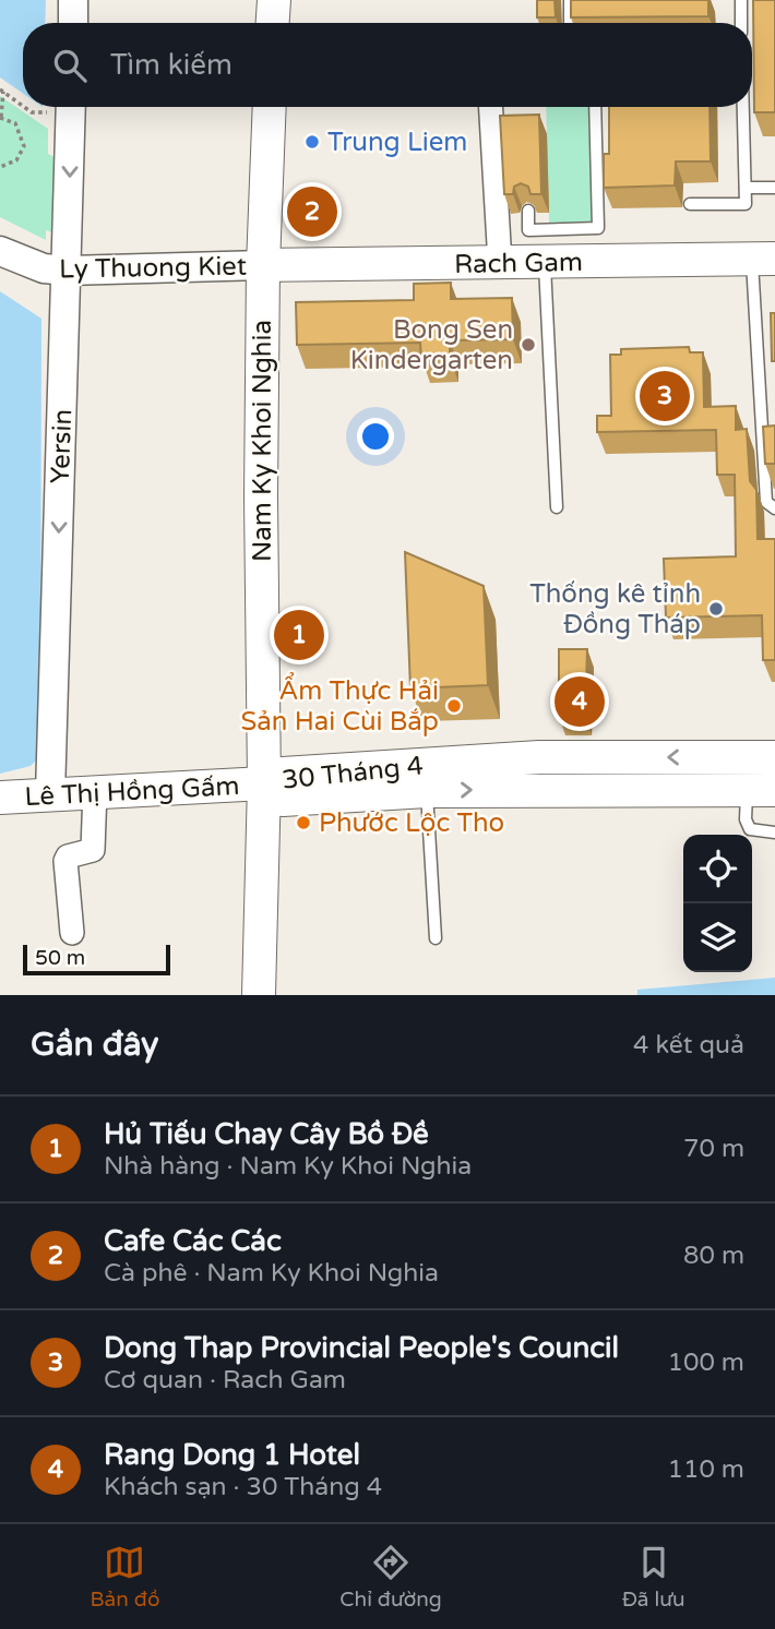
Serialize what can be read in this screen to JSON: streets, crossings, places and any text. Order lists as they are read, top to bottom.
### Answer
{
  "streets": {
    "main road": [
      "Rach Gam",
      "Nam Ky Khoi Nghia",
      "30 Tháng 4",
      "Lê Thị Hồng Gấm"
    ],
    "street": ["Ly Thuong Kiet", "Yersin"]
  },
  "crossings": [
    ["Rach Gam", "Ly Thuong Kiet"],
    ["Rach Gam", "Nam Ky Khoi Nghia"],
    ["Ly Thuong Kiet", "Nam Ky Khoi Nghia"],
    ["Ly Thuong Kiet", "Yersin"],
    ["Nam Ky Khoi Nghia", "30 Tháng 4"],
    ["Nam Ky Khoi Nghia", "Lê Thị Hồng Gấm"],
    ["Yersin", "Lê Thị Hồng Gấm"],
    ["30 Tháng 4", "Lê Thị Hồng Gấm"]
  ],
  "one_way": ["Yersin"],
  "places": [
    "Trung Liem",
    "Bong Sen Kindergarten",
    "Thống kê tỉnh Đồng Tháp",
    "Ẩm Thực Hải Sản Hai Cùi Bắp",
    "Phước Lộc Tho"
  ],
  "scale_bar": "50 m",
  "page": {
    "search": "Tìm kiếm",
    "pins": [
      "2",
      "3",
      "1",
      "4"
    ],
    "scale": "50 m",
    "heading": ["Gần đây", "4 kết quả"],
    "list": [
      {
        "mark": "1",
        "name": "Hủ Tiếu Chay Cây Bồ Đề",
        "note": "Nhà hàng · Nam Ky Khoi Nghia",
        "value": "70 m"
      },
      {
        "mark": "2",
        "name": "Cafe Các Các",
        "note": "Cà phê · Nam Ky Khoi Nghia",
        "value": "80 m"
      },
      {
        "mark": "3",
        "name": "Dong Thap Provincial People's Council",
        "note": "Cơ quan · Rach Gam",
        "value": "100 m"
      },
      {
        "mark": "4",
        "name": "Rang Dong 1 Hotel",
        "note": "Khách sạn · 30 Tháng 4",
        "value": "110 m"
      }
    ],
    "nav": ["Bản đồ", "Chỉ đường", "Đã lưu"]
  }
}
